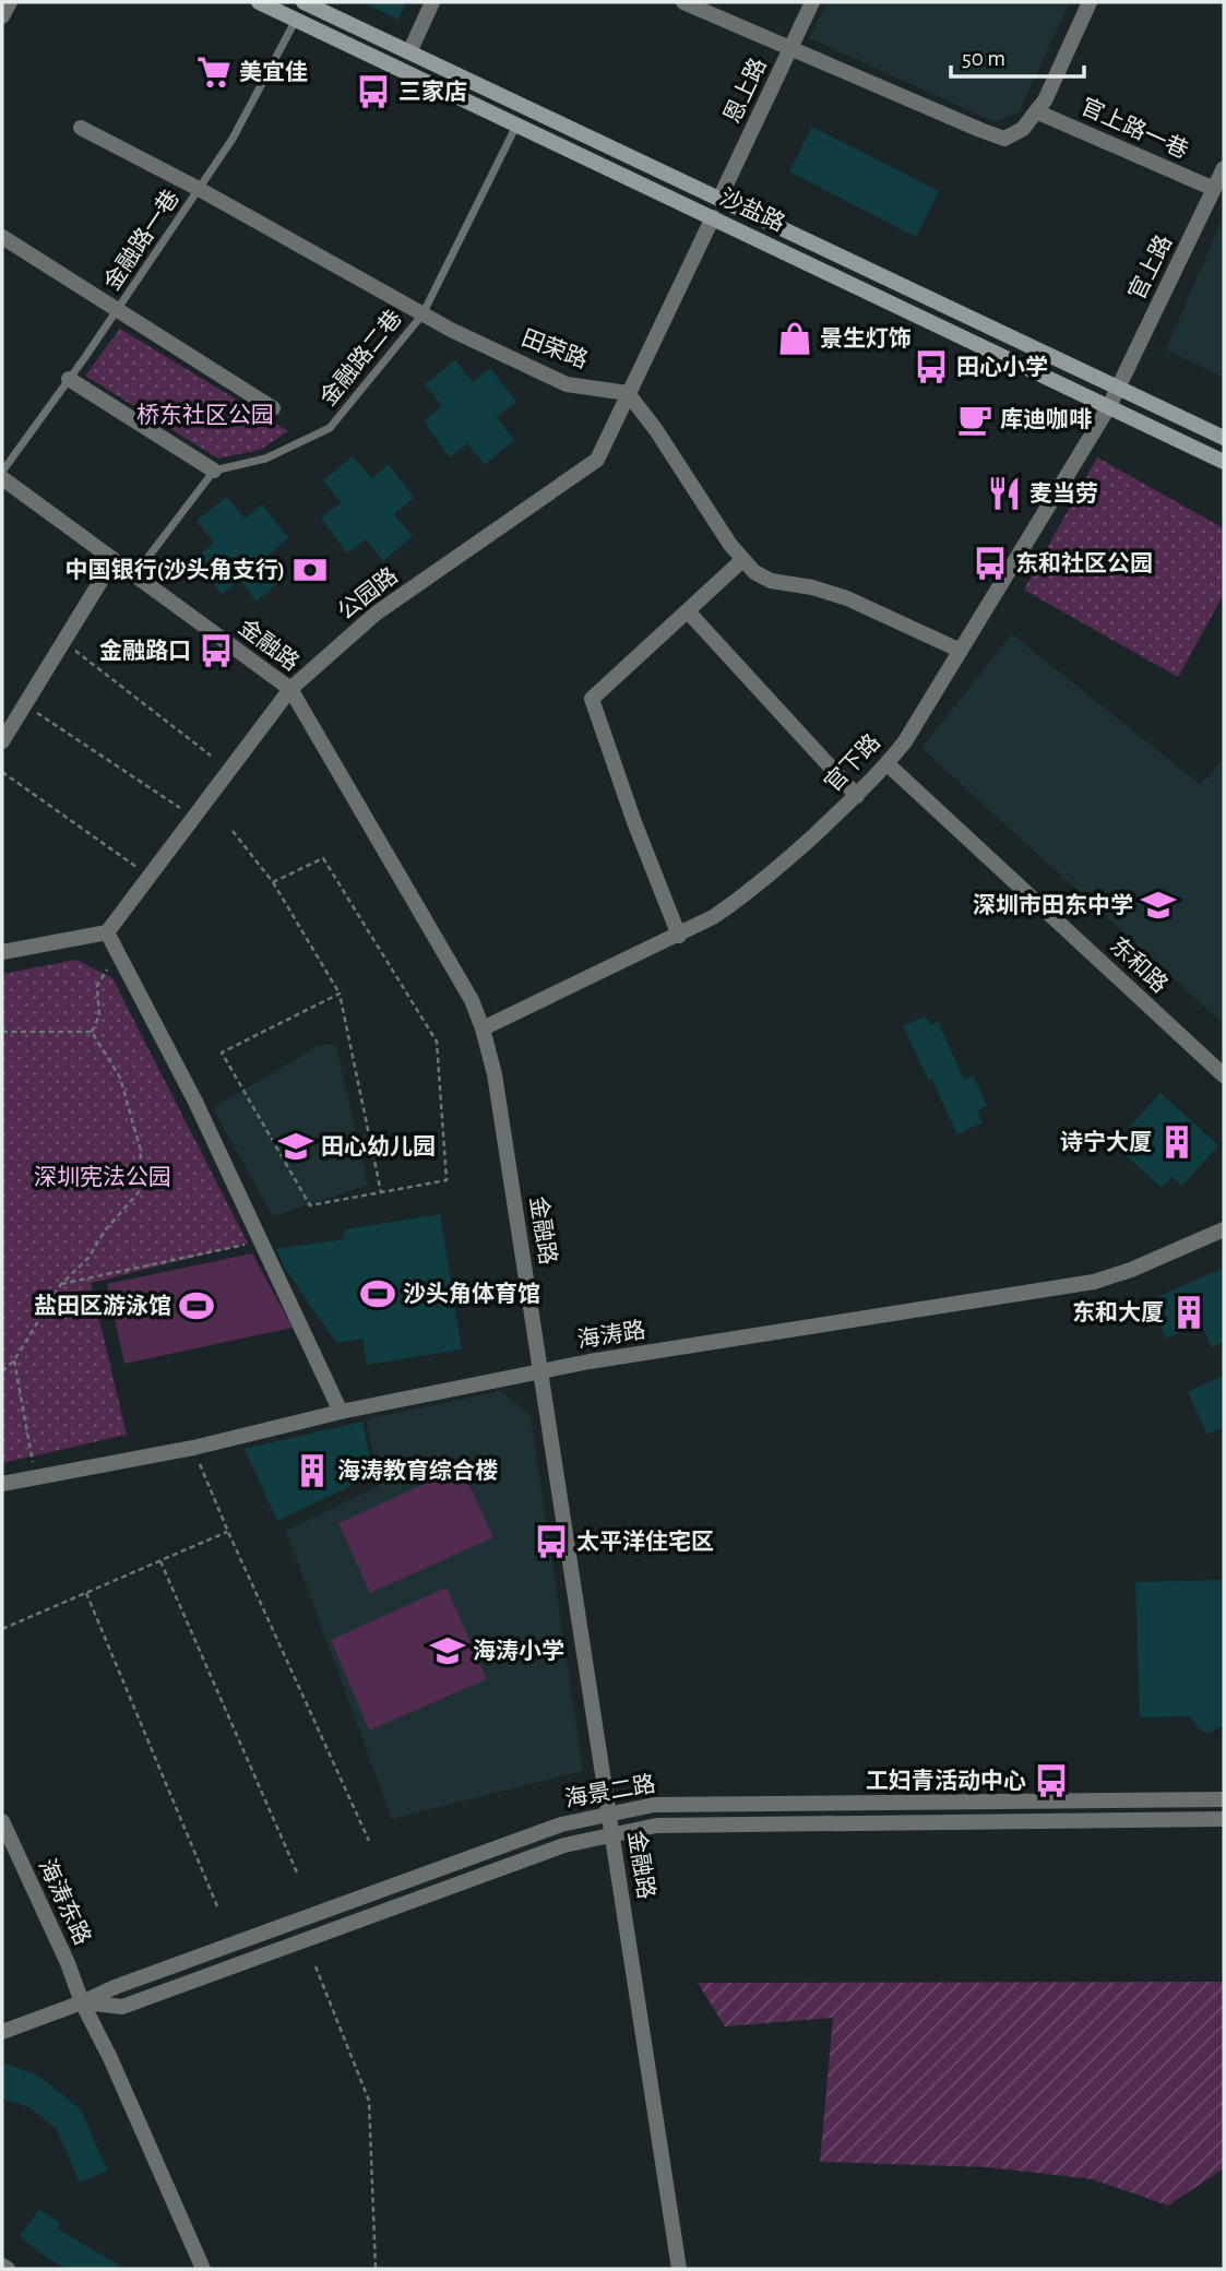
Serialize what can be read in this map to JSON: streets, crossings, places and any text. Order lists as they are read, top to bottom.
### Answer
{
  "streets": {
    "main road": ["沙盐路"],
    "street": [
      "恩上路",
      "官上路一巷",
      "官上路",
      "田荣路",
      "公园路",
      "金融路",
      "官下路",
      "东和路",
      "海涛路",
      "海景二路",
      "海涛东路"
    ],
    "lane": ["金融路一巷", "金融路二巷"]
  },
  "crossings": [
    ["恩上路", "沙盐路"],
    ["官上路一巷", "官上路"],
    ["沙盐路", "金融路一巷"],
    ["沙盐路", "官上路"],
    ["沙盐路", "金融路二巷"],
    ["沙盐路", "公园路"],
    ["沙盐路", "官下路"],
    ["金融路一巷", "田荣路"],
    ["官上路", "官下路"],
    ["田荣路", "金融路二巷"],
    ["田荣路", "公园路"],
    ["公园路", "金融路"],
    ["金融路", "官下路"],
    ["金融路", "海涛路"],
    ["金融路", "海景二路"],
    ["官下路", "东和路"],
    ["海景二路", "海涛东路"]
  ],
  "parks": ["桥东社区公园", "深圳宪法公园"],
  "places": {
    "supermarket": ["美宜佳"],
    "bus stop": [
      "三家店",
      "田心小学",
      "东和社区公园",
      "金融路口",
      "太平洋住宅区",
      "工妇青活动中心"
    ],
    "shop": ["景生灯饰"],
    "cafe": ["库迪咖啡"],
    "restaurant": ["麦当劳"],
    "bank": ["中国银行(沙头角支行)"],
    "school or university": ["深圳市田东中学", "田心幼儿园", "海涛小学"],
    "building": ["诗宁大厦", "东和大厦", "海涛教育综合楼"],
    "sports": ["沙头角体育馆", "盐田区游泳馆"]
  },
  "scale_bar": "50 m"
}
